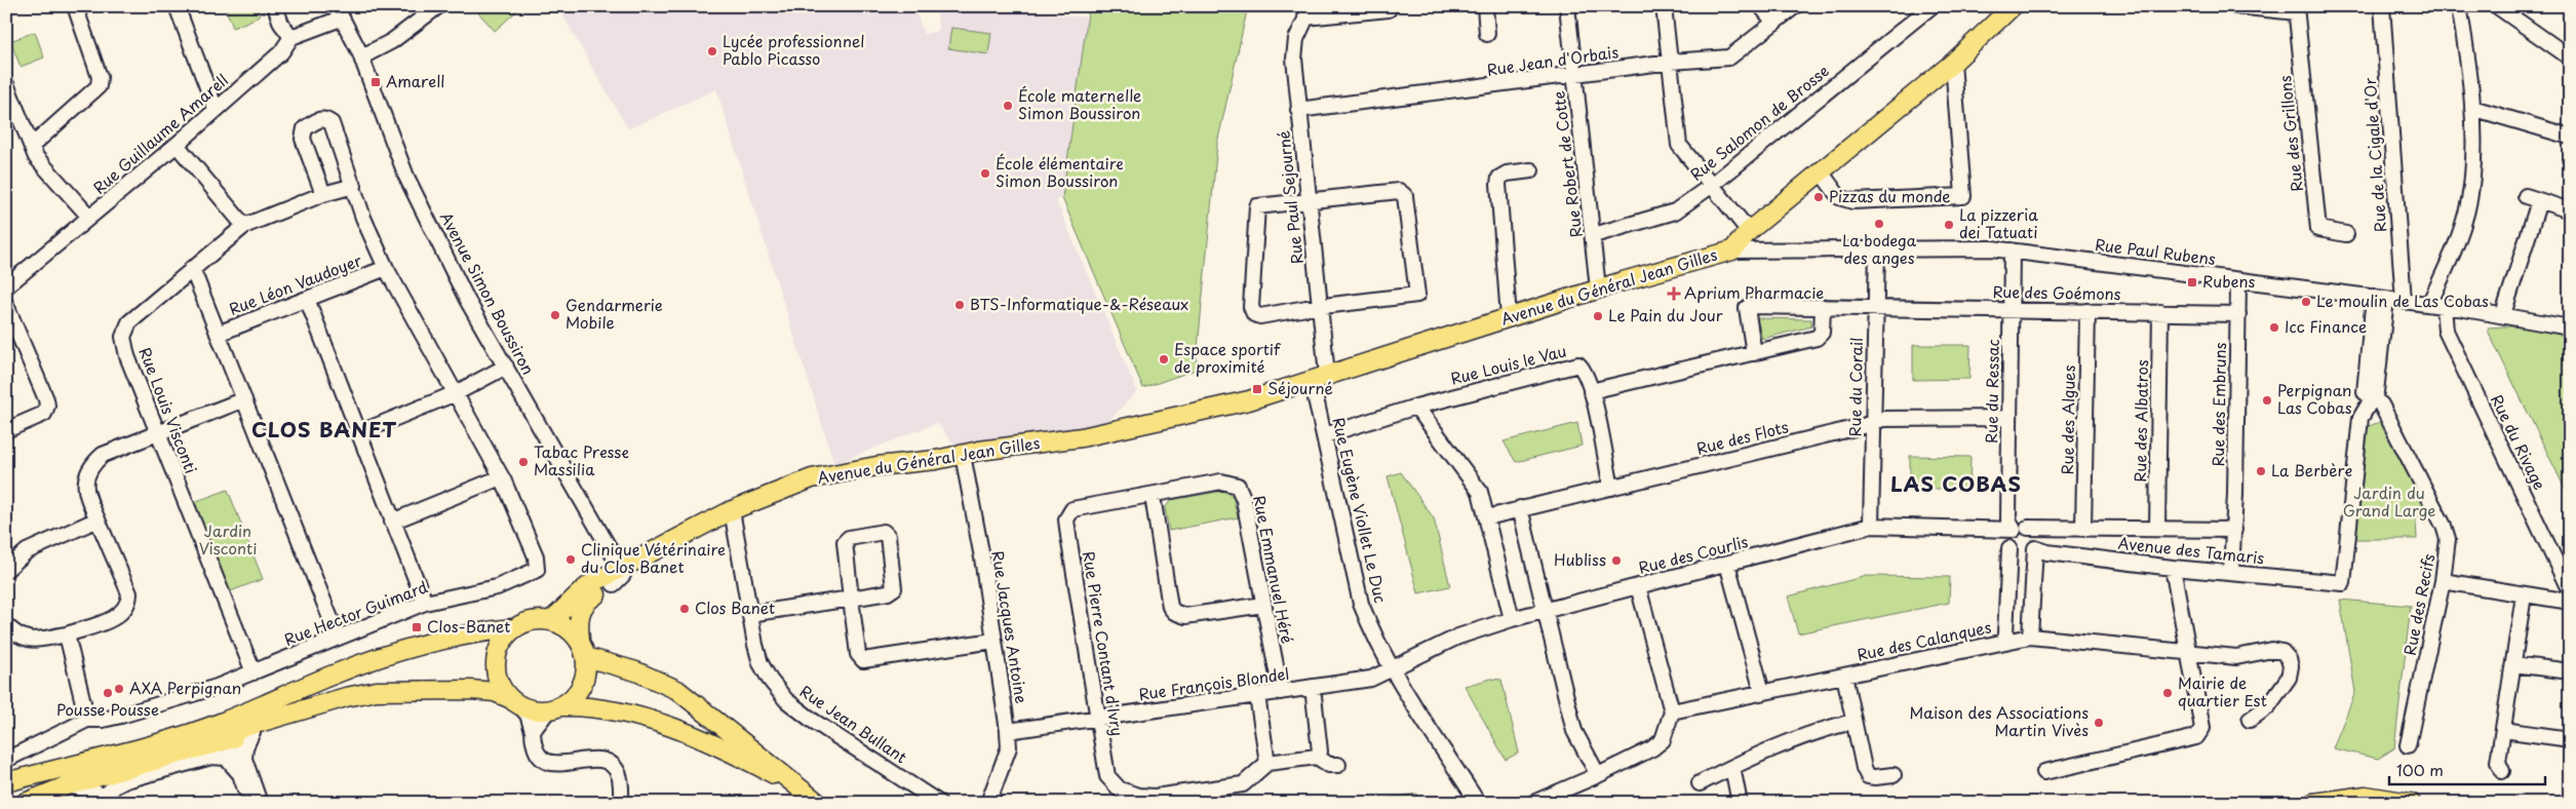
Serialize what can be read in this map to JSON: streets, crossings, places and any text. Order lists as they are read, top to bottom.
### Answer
{
  "streets": {
    "main road": ["Avenue du Général Jean Gilles"],
    "street": [
      "Rue Jean d'Orbais",
      "Rue Salomon de Brosse",
      "Rue des Grillons",
      "Rue Guillaume Amarell",
      "Rue de la Cigale d'Or",
      "Rue Robert de Cotte",
      "Rue Paul Sejourné",
      "Rue Paul Rubens",
      "Rue Léon Vaudoyer",
      "Avenue Simon Boussiron",
      "Rue des Goémons",
      "Rue Louis le Vau",
      "Rue du Corail",
      "Rue du Ressac",
      "Rue des Embruns",
      "Rue Louis Visconti",
      "Rue des Algues",
      "Rue des Albatros",
      "Rue des Flots",
      "Rue du Rivage",
      "Rue Eugène Viollet Le Duc",
      "Avenue des Tamaris",
      "Rue des Courlis",
      "Rue Emmanuel Héré",
      "Rue des Recifs",
      "Rue Hector Guimard",
      "Rue Jacques Antoine",
      "Rue des Calanques",
      "Rue Pierre Contant d'Ivry",
      "Rue François Blondel",
      "Rue Jean Bullant"
    ]
  },
  "crossings": [
    ["Rue Jean d'Orbais", "Rue Robert de Cotte"],
    ["Rue Jean d'Orbais", "Rue Paul Sejourné"],
    ["Rue Salomon de Brosse", "Rue Robert de Cotte"],
    ["Rue de la Cigale d'Or", "Rue Paul Rubens"],
    ["Rue Robert de Cotte", "Avenue du Général Jean Gilles"],
    ["Rue Paul Sejourné", "Avenue du Général Jean Gilles"],
    ["Rue Paul Sejourné", "Rue Eugène Viollet Le Duc"],
    ["Rue Paul Rubens", "Avenue du Général Jean Gilles"],
    ["Rue Paul Rubens", "Rue du Corail"],
    ["Rue Paul Rubens", "Rue du Ressac"],
    ["Rue Paul Rubens", "Rue des Embruns"],
    ["Rue Paul Rubens", "Rue du Rivage"],
    ["Avenue du Général Jean Gilles", "Avenue Simon Boussiron"],
    ["Avenue du Général Jean Gilles", "Rue Eugène Viollet Le Duc"],
    ["Avenue du Général Jean Gilles", "Rue Jacques Antoine"],
    ["Avenue du Général Jean Gilles", "Rue Jean Bullant"],
    ["Rue des Goémons", "Rue du Corail"],
    ["Rue des Goémons", "Rue du Ressac"],
    ["Rue des Goémons", "Rue des Embruns"],
    ["Rue des Goémons", "Rue des Algues"],
    ["Rue des Goémons", "Rue des Albatros"],
    ["Rue Louis le Vau", "Rue des Flots"],
    ["Rue Louis le Vau", "Rue Eugène Viollet Le Duc"],
    ["Rue du Corail", "Rue des Flots"],
    ["Rue du Corail", "Rue des Courlis"],
    ["Rue du Ressac", "Rue des Flots"],
    ["Rue du Ressac", "Avenue des Tamaris"],
    ["Rue du Ressac", "Rue des Courlis"],
    ["Rue des Embruns", "Avenue des Tamaris"],
    ["Rue Louis Visconti", "Rue Hector Guimard"],
    ["Rue Eugène Viollet Le Duc", "Rue des Courlis"],
    ["Rue Eugène Viollet Le Duc", "Rue François Blondel"],
    ["Avenue des Tamaris", "Rue des Courlis"],
    ["Avenue des Tamaris", "Rue des Recifs"],
    ["Rue des Courlis", "Rue François Blondel"],
    ["Rue Emmanuel Héré", "Rue Pierre Contant d'Ivry"],
    ["Rue Emmanuel Héré", "Rue François Blondel"],
    ["Rue Jacques Antoine", "Rue François Blondel"],
    ["Rue Pierre Contant d'Ivry", "Rue François Blondel"]
  ],
  "districts": ["CLOS BANET", "LAS COBAS"],
  "parks": ["Jardin du Grand Large", "Jardin Visconti"],
  "places": {
    "other": [
      "Lycée professionnel Pablo Picasso",
      "École maternelle Simon Boussiron",
      "École élémentaire Simon Boussiron",
      "Pizzas du monde",
      "La bodega des anges",
      "La pizzeria dei Tatuati",
      "Le moulin de Las Cobas",
      "BTS-Informatique-&-Réseaux",
      "Gendarmerie Mobile",
      "Le Pain du Jour",
      "Icc Finance",
      "Espace sportif de proximité",
      "Perpignan Las Cobas",
      "Tabac Presse Massilia",
      "La Berbère",
      "Clinique Vétérinaire du Clos Banet",
      "Hubliss",
      "Clos Banet",
      "AXA Perpignan",
      "Pousse Pousse",
      "Mairie de quartier Est",
      "Maison des Associations Martin Vivès"
    ],
    "transit": [
      "Amarell",
      "Rubens",
      "Séjourné",
      "Clos-Banet"
    ],
    "health": ["Aprium Pharmacie"]
  },
  "scale_bar": "100 m"
}
